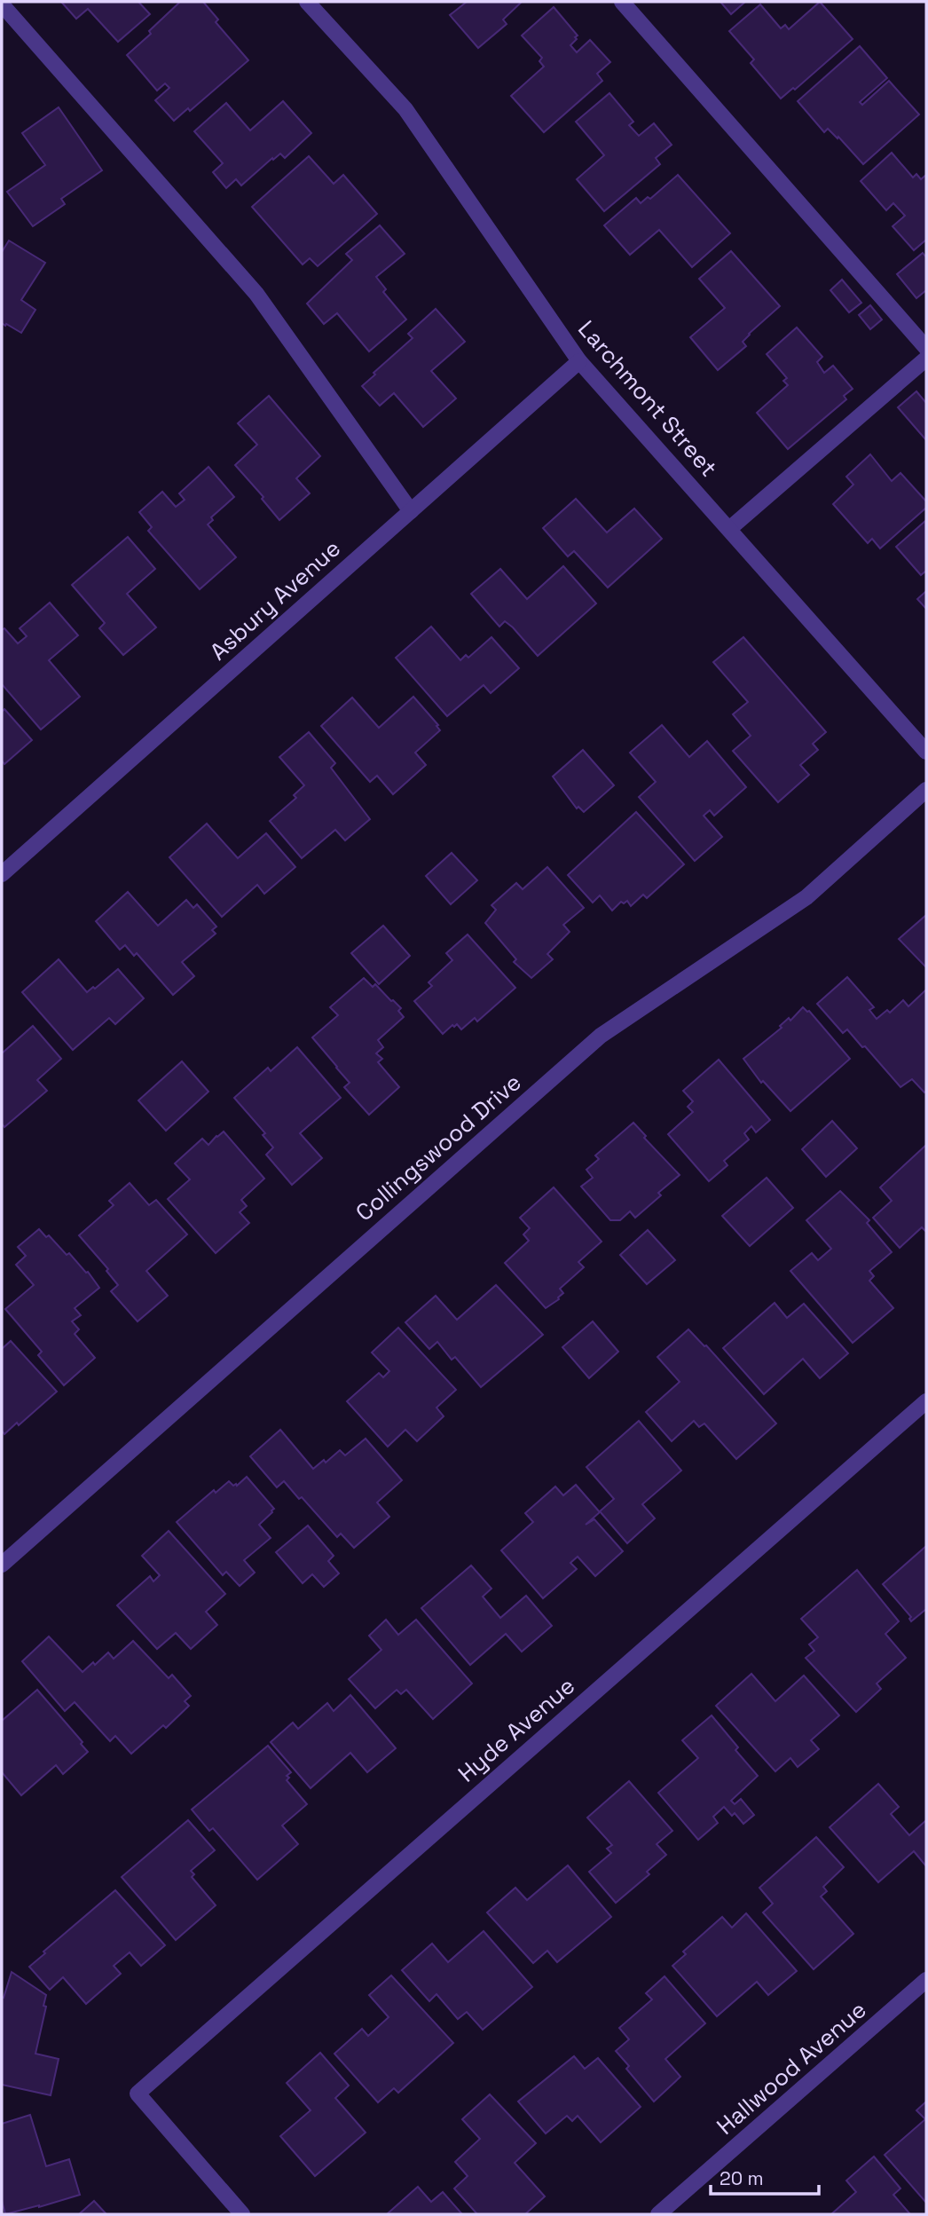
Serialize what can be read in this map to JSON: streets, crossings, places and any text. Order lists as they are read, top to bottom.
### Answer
{
  "streets": {
    "street": [
      "Larchmont Street",
      "Asbury Avenue",
      "Collingswood Drive",
      "Hyde Avenue",
      "Hallwood Avenue"
    ]
  },
  "crossings": [
    ["Larchmont Street", "Asbury Avenue"]
  ],
  "scale_bar": "20 m"
}
